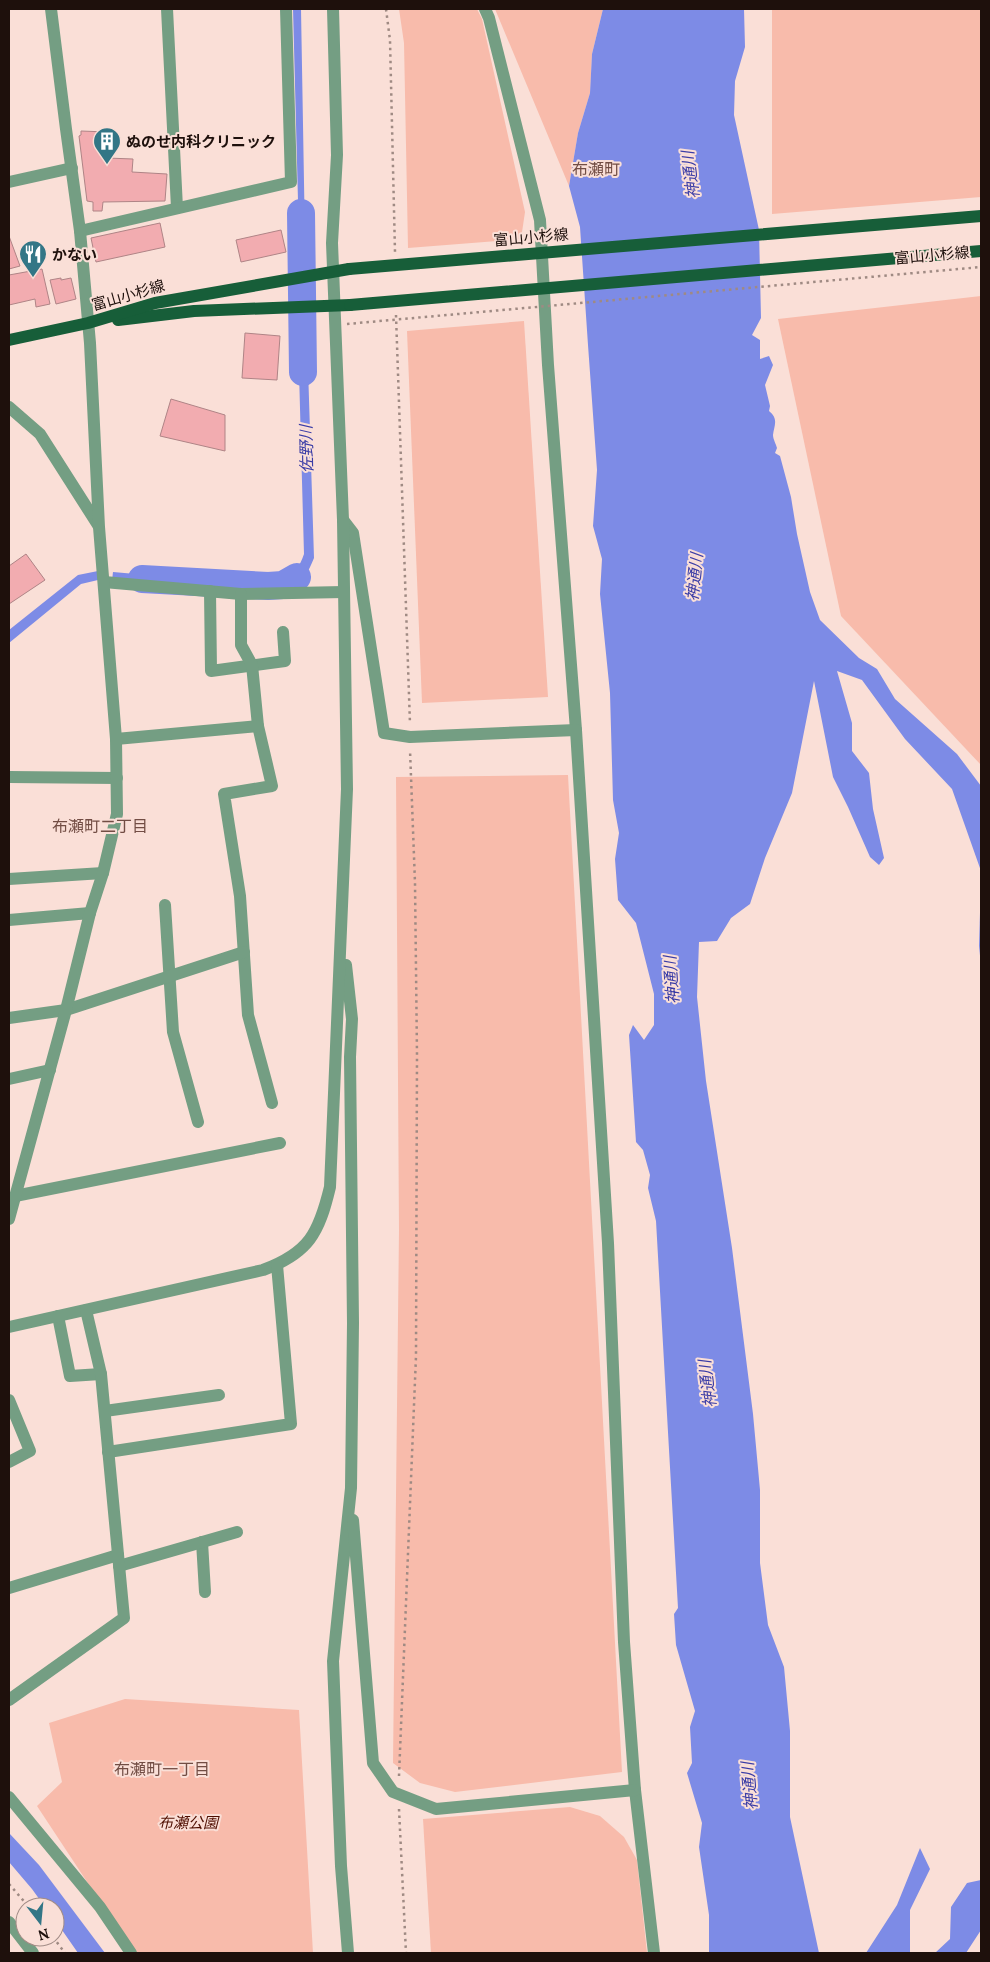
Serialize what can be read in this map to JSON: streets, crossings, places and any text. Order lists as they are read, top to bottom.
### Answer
{
  "streets": {
    "main road": ["富山小杉線"]
  },
  "districts": ["布瀬町", "布瀬町二丁目", "布瀬町一丁目"],
  "water": ["神通川", "佐野川"],
  "parks": ["布瀬公園"],
  "places": {
    "building": ["ぬのせ内科クリニック"],
    "restaurant": ["かない"]
  },
  "north": "bottom"
}
